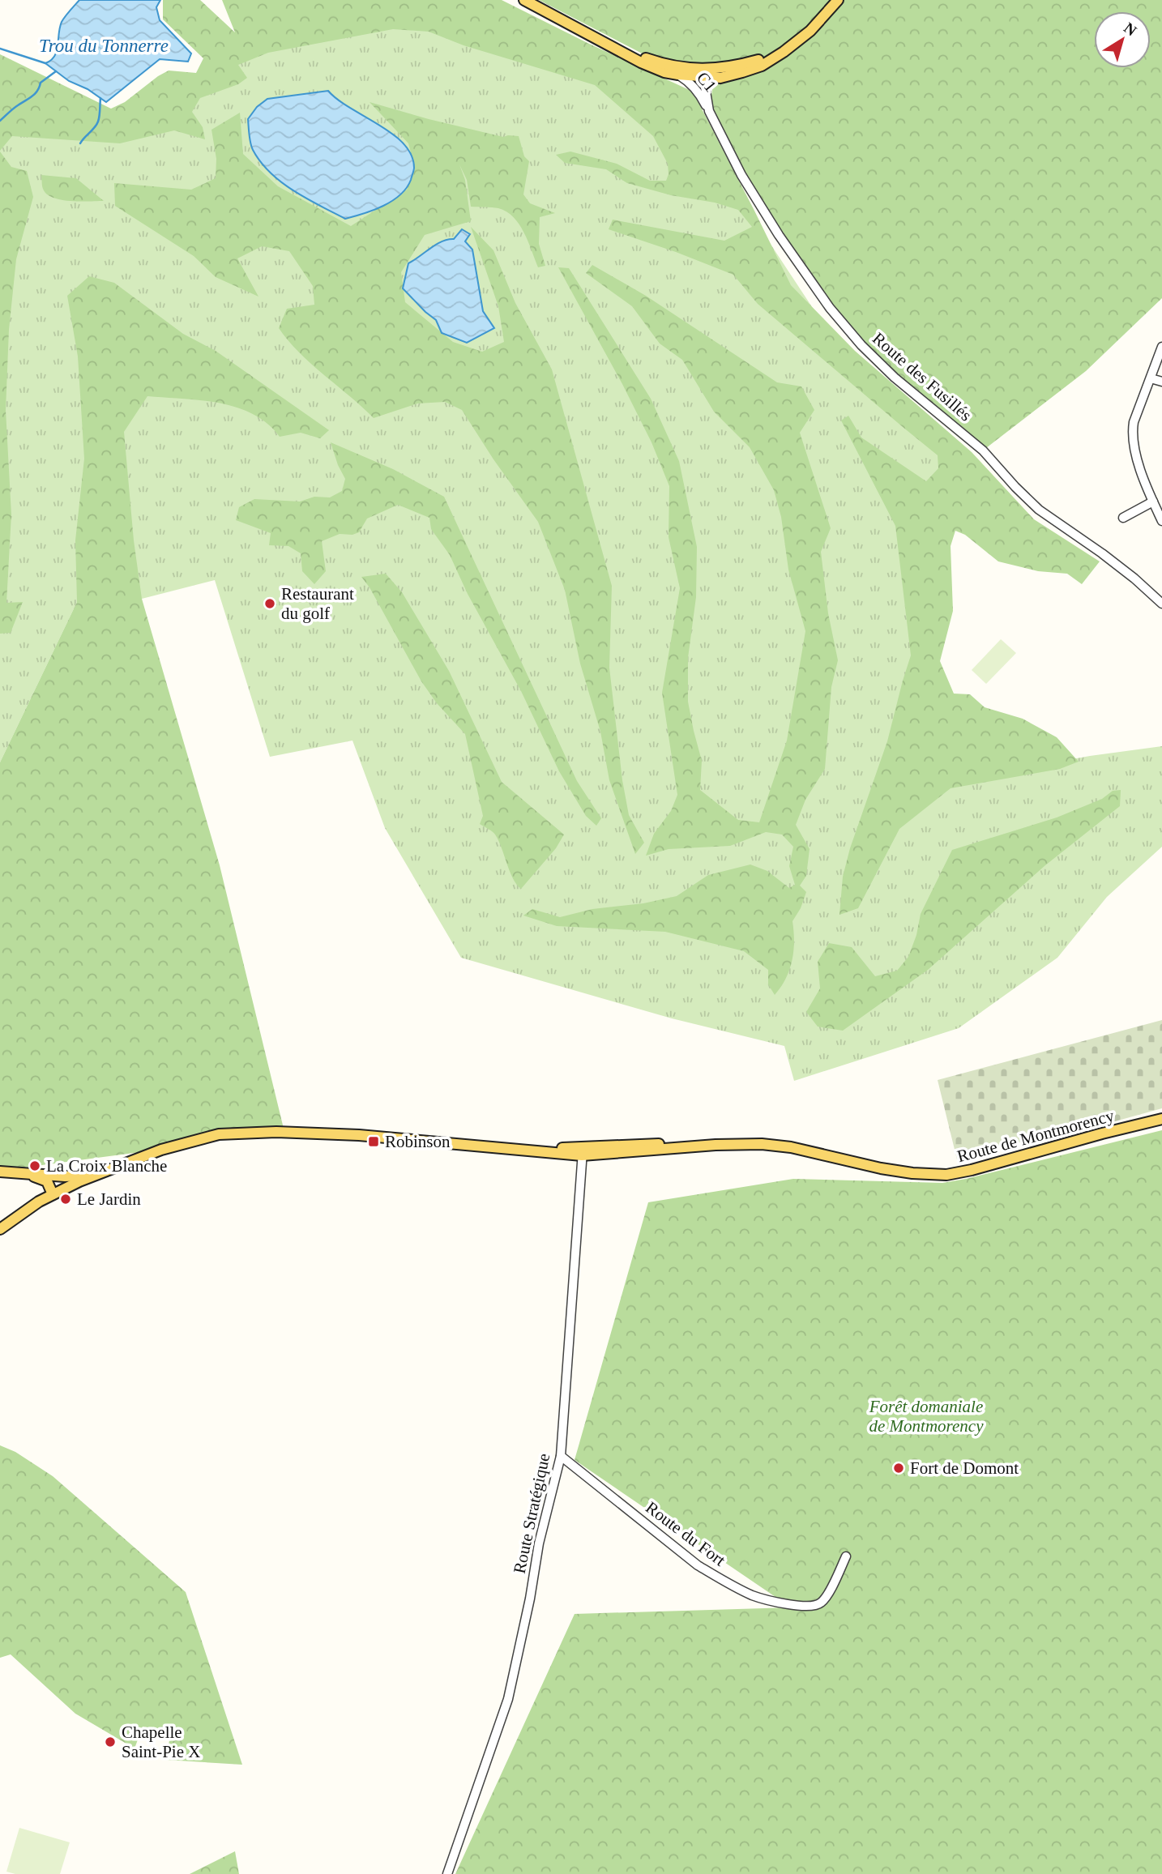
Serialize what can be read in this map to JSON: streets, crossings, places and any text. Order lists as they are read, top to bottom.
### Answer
{
  "streets": {
    "main road": ["Route de Montmorency"],
    "street": [
      "C1",
      "Route des Fusillés",
      "Route Stratégique",
      "Route du Fort"
    ]
  },
  "crossings": [
    ["C1", "Route des Fusillés"],
    ["Route de Montmorency", "Route Stratégique"],
    ["Route Stratégique", "Route du Fort"]
  ],
  "water": ["Trou du Tonnerre"],
  "parks": ["Forêt domaniale de Montmorency"],
  "places": {
    "other": [
      "Restaurant du golf",
      "La Croix Blanche",
      "Le Jardin",
      "Fort de Domont",
      "Chapelle Saint-Pie X"
    ],
    "transit": ["Robinson"]
  },
  "north": "top right"
}
